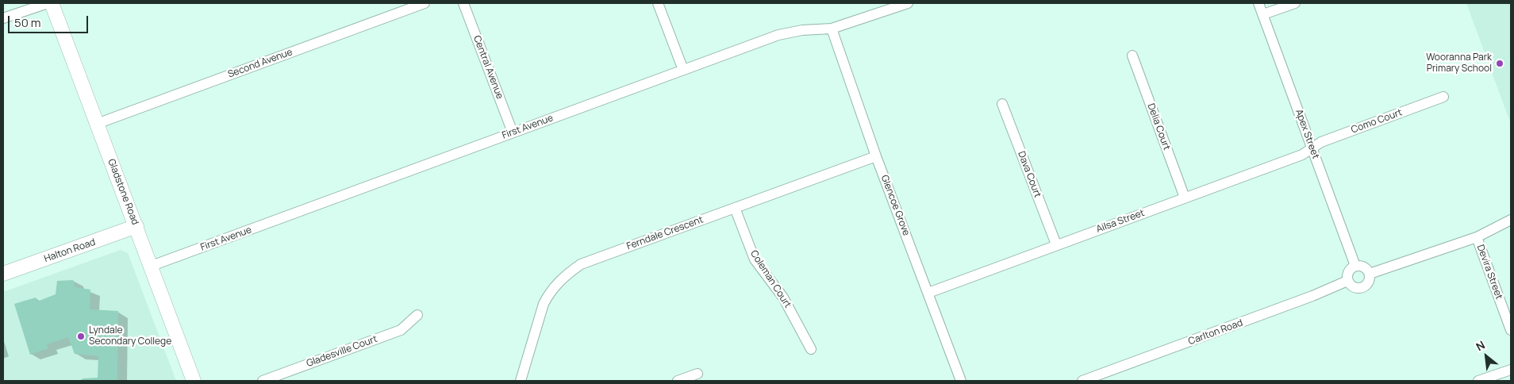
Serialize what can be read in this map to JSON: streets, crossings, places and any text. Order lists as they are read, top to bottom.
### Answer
{
  "streets": {
    "main road": ["Gladstone Road", "Halton Road"],
    "street": [
      "Second Avenue",
      "Central Avenue",
      "Como Court",
      "First Avenue",
      "Delia Court",
      "Apex Street",
      "Dava Court",
      "Glencoe Grove",
      "Ailsa Street",
      "Ferndale Crescent",
      "Devira Street",
      "Coleman Court",
      "Carlton Road",
      "Gladesville Court"
    ]
  },
  "crossings": [
    ["Second Avenue", "Gladstone Road"],
    ["Central Avenue", "First Avenue"],
    ["Como Court", "Apex Street"],
    ["Como Court", "Ailsa Street"],
    ["First Avenue", "Gladstone Road"],
    ["First Avenue", "Glencoe Grove"],
    ["Delia Court", "Ailsa Street"],
    ["Apex Street", "Ailsa Street"],
    ["Apex Street", "Carlton Road"],
    ["Dava Court", "Ailsa Street"],
    ["Gladstone Road", "Halton Road"],
    ["Glencoe Grove", "Ailsa Street"],
    ["Glencoe Grove", "Ferndale Crescent"],
    ["Ferndale Crescent", "Coleman Court"]
  ],
  "places": ["Wooranna Park Primary School", "Lyndale Secondary College"],
  "scale_bar": "50 m",
  "north": "top left"
}
